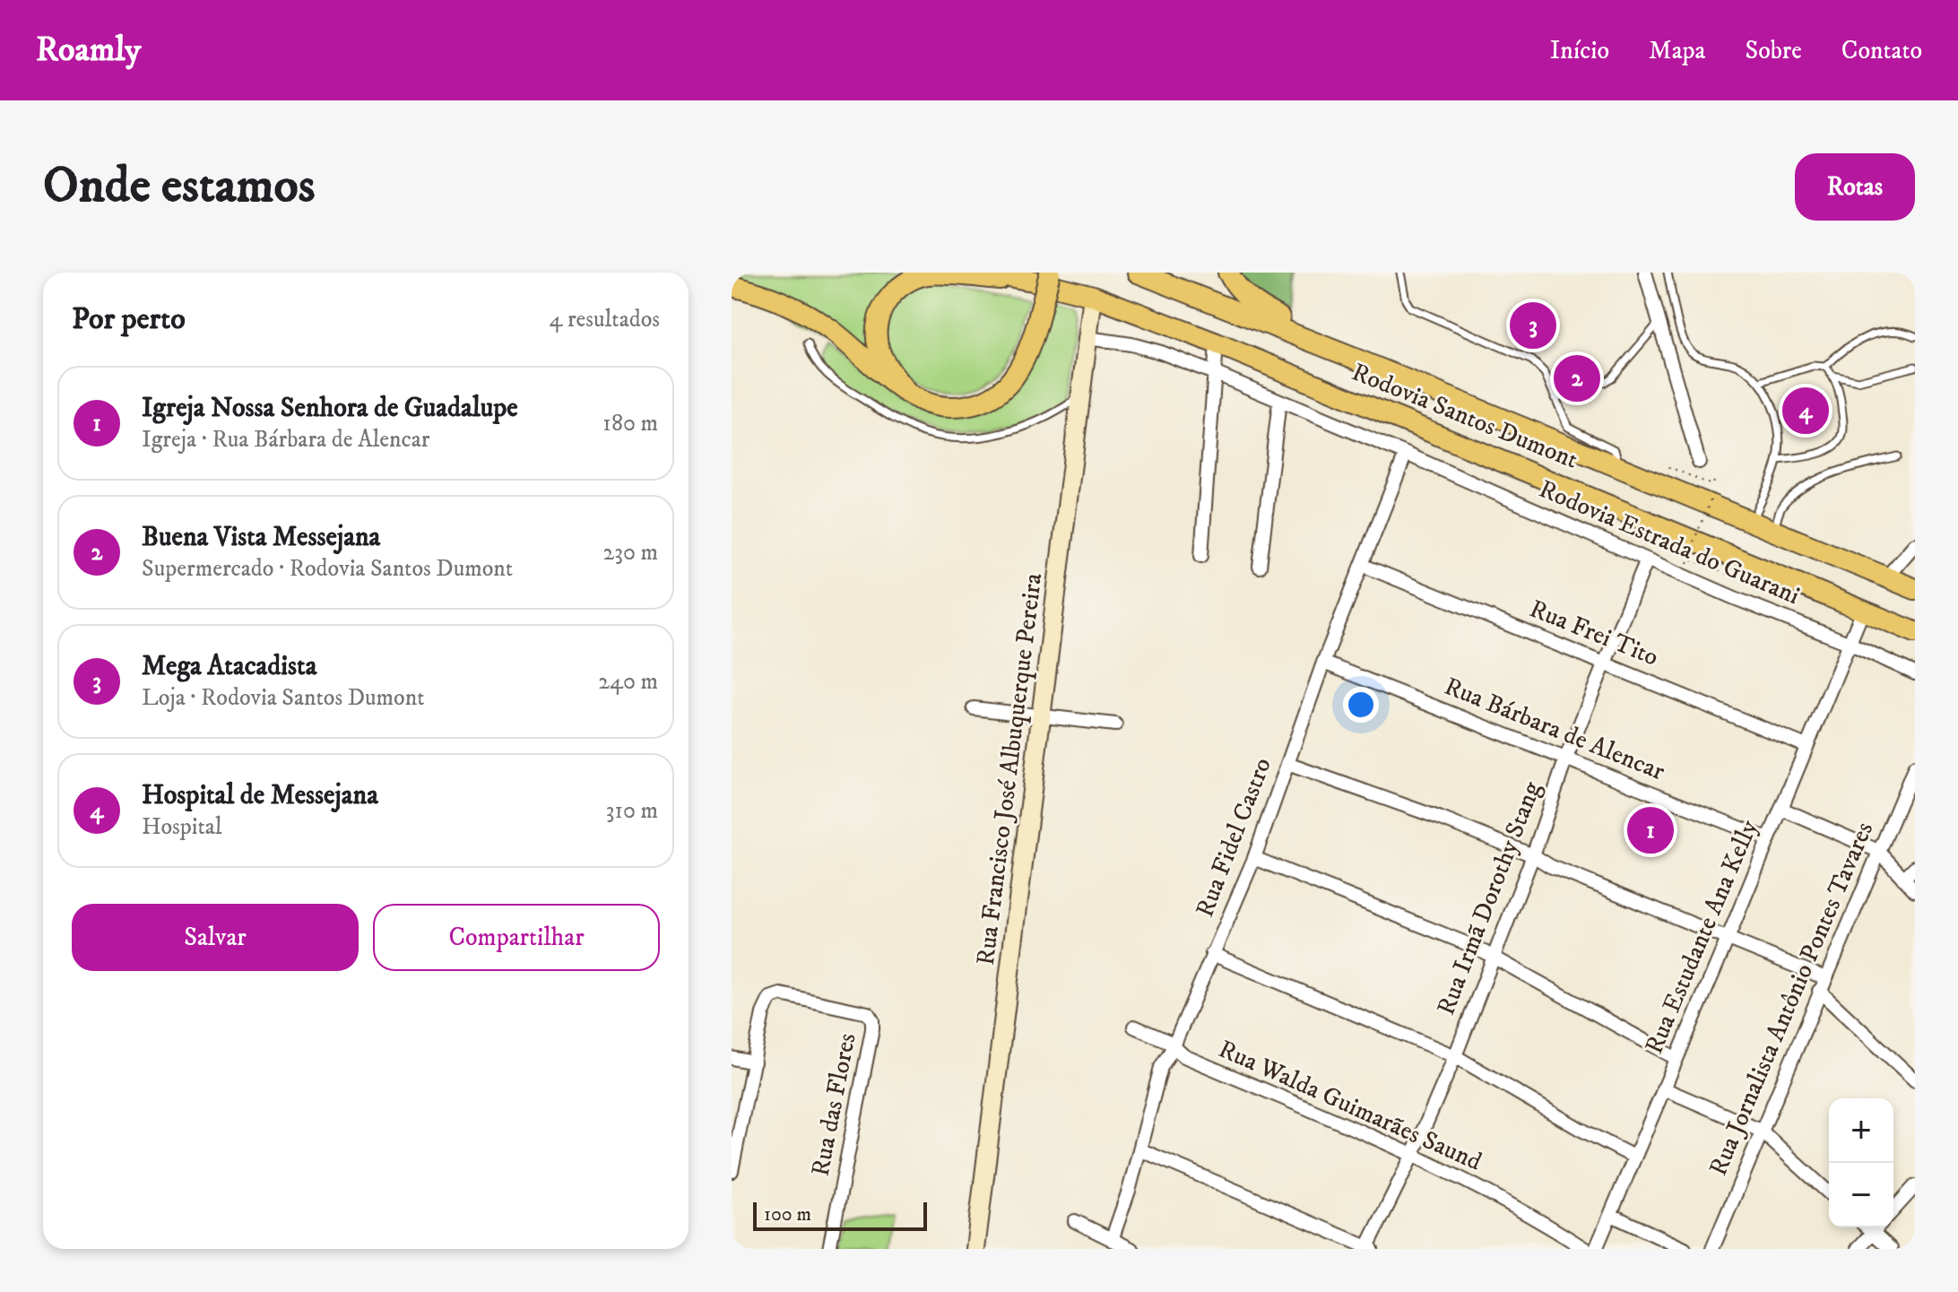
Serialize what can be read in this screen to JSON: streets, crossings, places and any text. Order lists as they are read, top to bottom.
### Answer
{
  "streets": {
    "main road": ["Rodovia Santos Dumont", "Rua Francisco José Albuquerque Pereira"],
    "street": [
      "Rodovia Estrada do Guarani",
      "Rua Frei Tito",
      "Rua Bárbara de Alencar",
      "Rua Fidel Castro",
      "Rua Irmã Dorothy Stang",
      "Rua Estudante Ana Kelly",
      "Rua Jornalista Antônio Pontes Tavares",
      "Rua das Flores",
      "Rua Walda Guimarães Saund"
    ]
  },
  "crossings": [
    ["Rodovia Santos Dumont", "Rua Francisco José Albuquerque Pereira"],
    ["Rodovia Santos Dumont", "Rua Estudante Ana Kelly"],
    ["Rodovia Estrada do Guarani", "Rua Francisco José Albuquerque Pereira"],
    ["Rodovia Estrada do Guarani", "Rua Fidel Castro"],
    ["Rodovia Estrada do Guarani", "Rua Irmã Dorothy Stang"],
    ["Rodovia Estrada do Guarani", "Rua Estudante Ana Kelly"],
    ["Rua Frei Tito", "Rua Fidel Castro"],
    ["Rua Frei Tito", "Rua Irmã Dorothy Stang"],
    ["Rua Frei Tito", "Rua Estudante Ana Kelly"],
    ["Rua Bárbara de Alencar", "Rua Fidel Castro"],
    ["Rua Bárbara de Alencar", "Rua Irmã Dorothy Stang"],
    ["Rua Bárbara de Alencar", "Rua Estudante Ana Kelly"],
    ["Rua Fidel Castro", "Rua Walda Guimarães Saund"],
    ["Rua Irmã Dorothy Stang", "Rua Walda Guimarães Saund"]
  ],
  "scale_bar": "100 m",
  "page": {
    "header": "Roamly",
    "nav": [
      "Início",
      "Mapa",
      "Sobre",
      "Contato"
    ],
    "buttons": [
      "Rotas",
      ["Salvar", "Compartilhar"]
    ],
    "title": "Onde estamos",
    "heading": ["Por perto", "4 resultados"],
    "pins": [
      "3",
      "2",
      "4",
      "1"
    ],
    "list": [
      {
        "mark": "1",
        "name": "Igreja Nossa Senhora de Guadalupe",
        "note": "Igreja · Rua Bárbara de Alencar",
        "value": "180 m"
      },
      {
        "mark": "2",
        "name": "Buena Vista Messejana",
        "note": "Supermercado · Rodovia Santos Dumont",
        "value": "230 m"
      },
      {
        "mark": "3",
        "name": "Mega Atacadista",
        "note": "Loja · Rodovia Santos Dumont",
        "value": "240 m"
      },
      {
        "mark": "4",
        "name": "Hospital de Messejana",
        "note": "Hospital",
        "value": "310 m"
      }
    ],
    "map_buttons": ["+", "−"],
    "scale": "100 m"
  }
}
